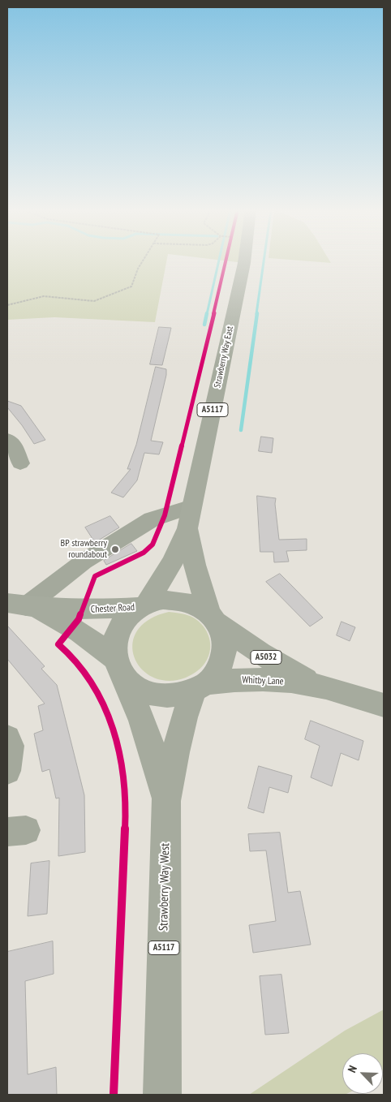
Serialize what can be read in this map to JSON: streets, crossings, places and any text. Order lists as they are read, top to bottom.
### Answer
{
  "streets": {
    "main road": [
      "Strawberry Way East",
      "A5117",
      "Chester Road",
      "A5032",
      "Whitby Lane",
      "Strawberry Way West"
    ]
  },
  "crossings": [
    ["Strawberry Way East", "A5117"],
    ["Strawberry Way East", "Chester Road"],
    ["Strawberry Way East", "Whitby Lane"],
    ["Strawberry Way East", "Strawberry Way West"],
    ["A5117", "Chester Road"],
    ["A5117", "Whitby Lane"],
    ["A5117", "Strawberry Way West"],
    ["Chester Road", "Whitby Lane"],
    ["Chester Road", "Strawberry Way West"],
    ["Whitby Lane", "Strawberry Way West"]
  ],
  "places": ["BP strawberry roundabout"],
  "north": "top left"
}
